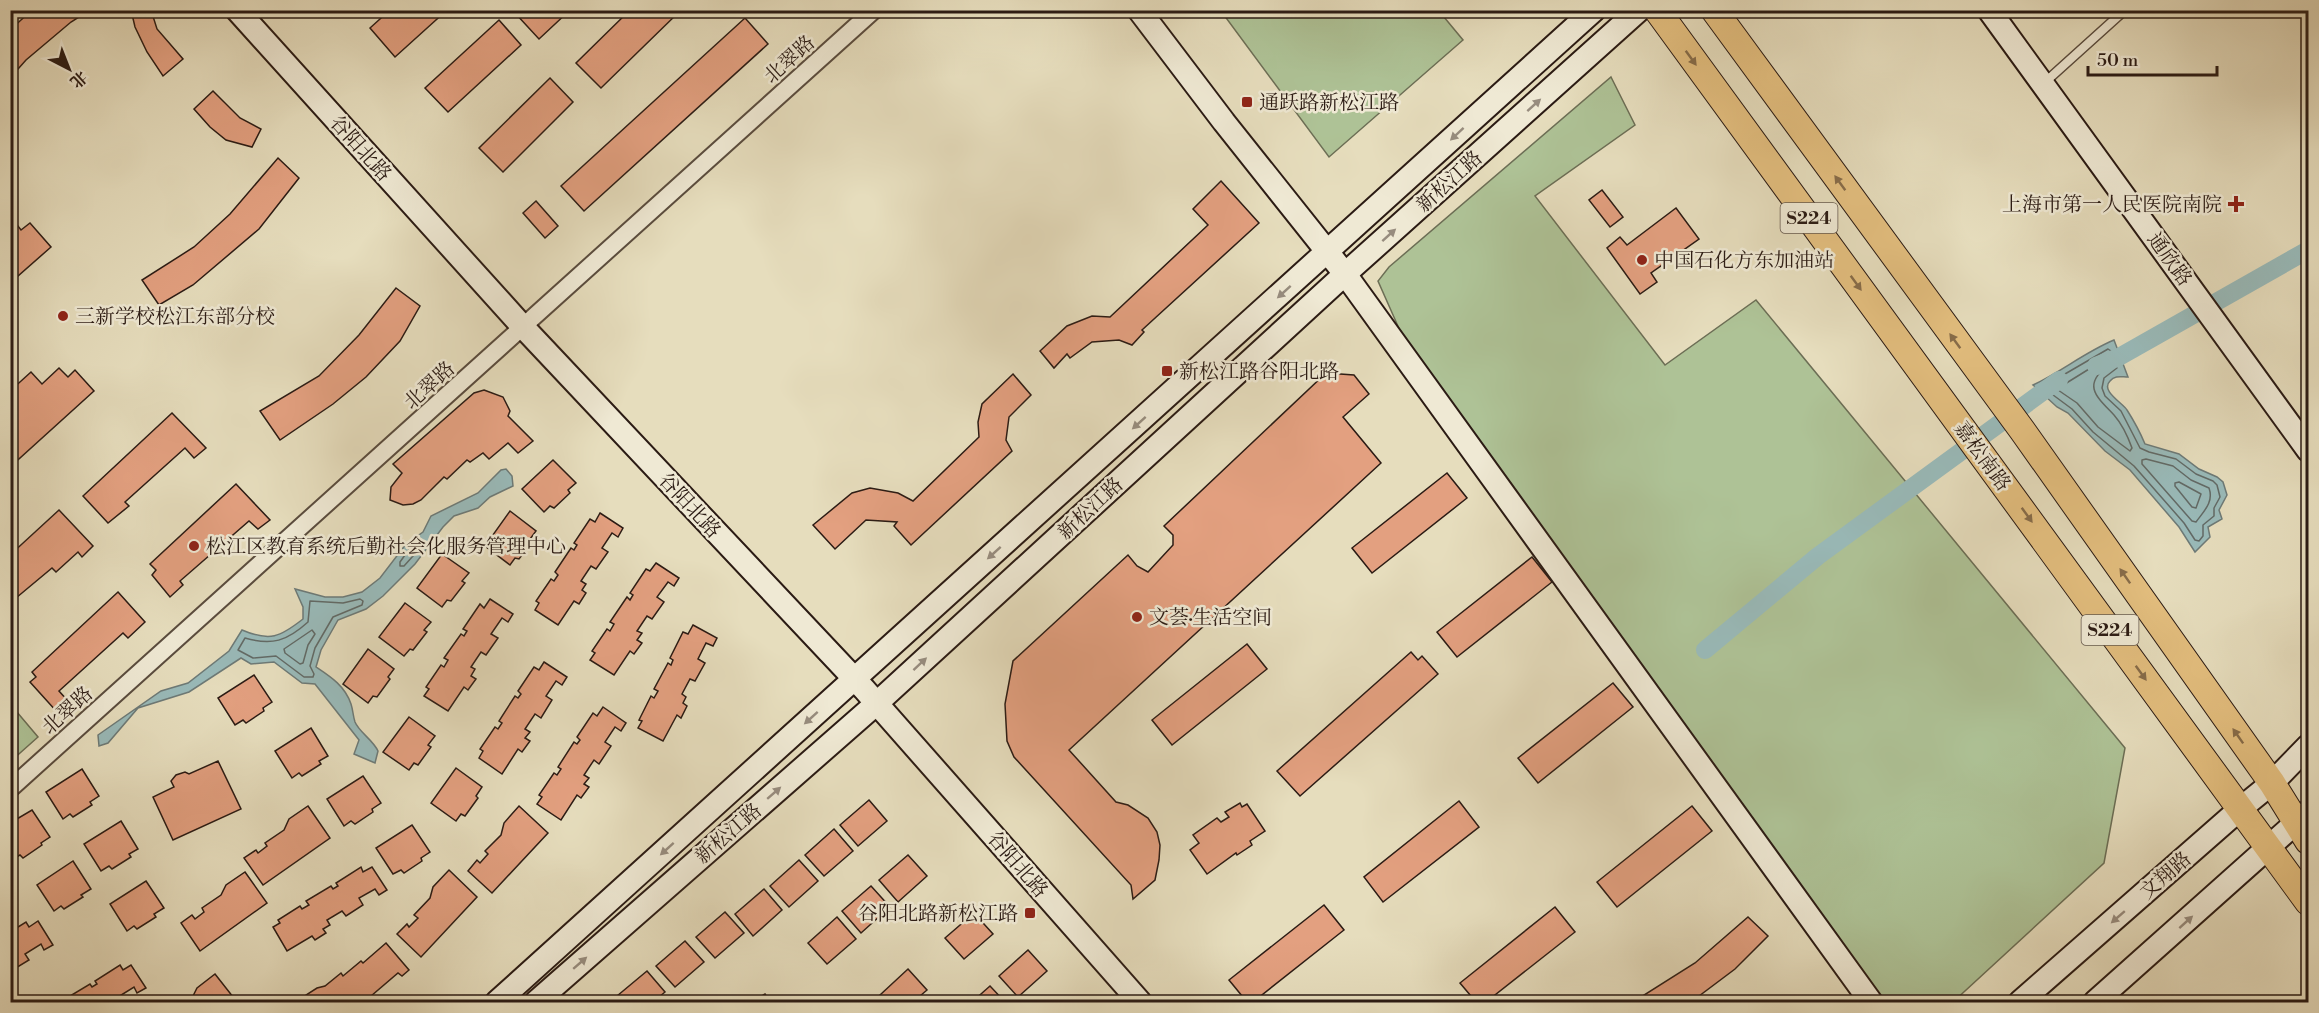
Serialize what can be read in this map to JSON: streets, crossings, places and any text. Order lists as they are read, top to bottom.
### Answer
{
  "streets": {
    "main road": [
      "谷阳北路",
      "新松江路",
      "S224",
      "通欣路",
      "嘉松南路",
      "文翔路"
    ],
    "street": ["北翠路"]
  },
  "crossings": [
    ["北翠路", "谷阳北路"],
    ["谷阳北路", "新松江路"],
    ["S224", "文翔路"],
    ["嘉松南路", "文翔路"]
  ],
  "places": {
    "transit": ["通跃路新松江路", "新松江路谷阳北路", "谷阳北路新松江路"],
    "health": ["上海市第一人民医院南院"],
    "other": [
      "中国石化方东加油站",
      "三新学校松江东部分校",
      "松江区教育系统后勤社会化服务管理中心",
      "文荟·生活空间"
    ]
  },
  "scale_bar": "50 m",
  "north": "bottom right"
}
